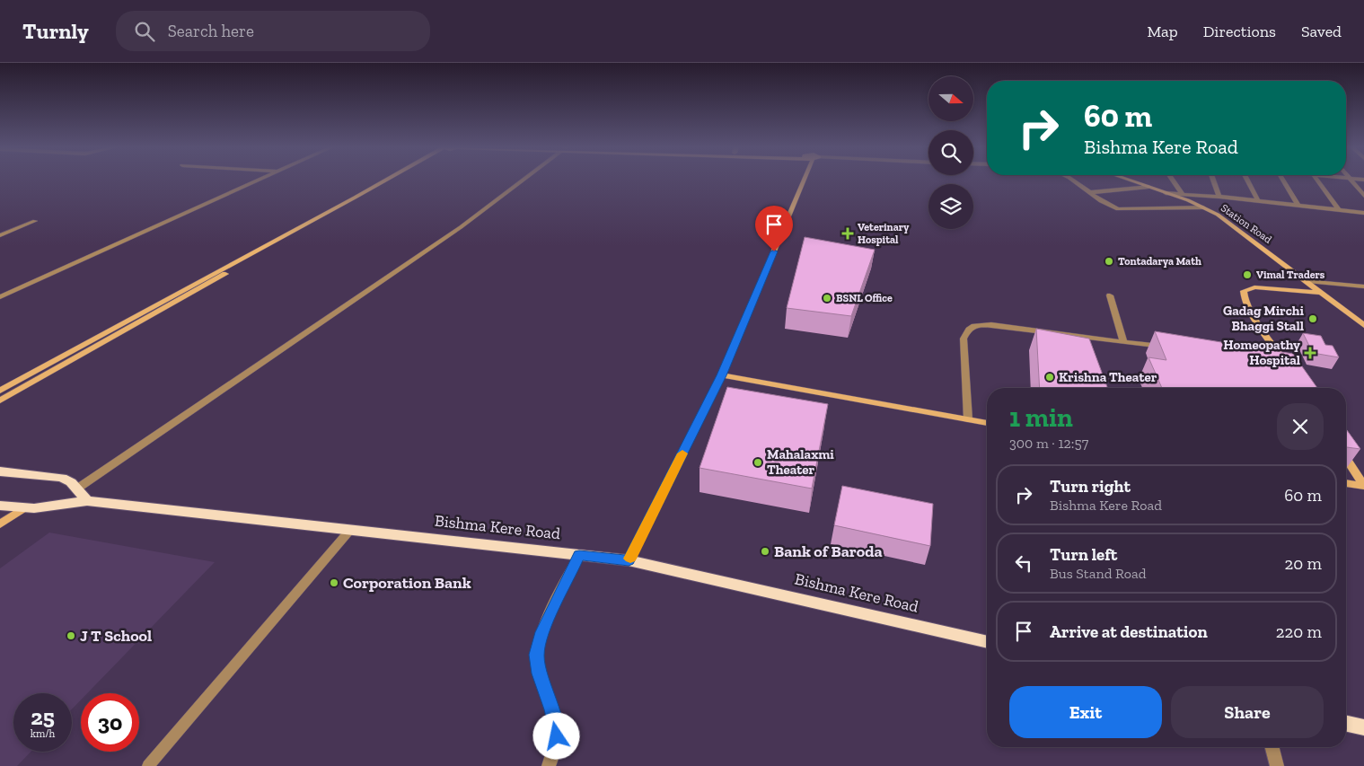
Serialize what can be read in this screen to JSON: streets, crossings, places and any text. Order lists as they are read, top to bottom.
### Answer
{
  "streets": {
    "main road": ["Bishma Kere Road"],
    "street": ["Station Road"]
  },
  "places": {
    "health": ["Veterinary Hospital", "Homeopathy Hospital"],
    "other": [
      "Tontadarya Math",
      "Vimal Traders",
      "BSNL Office",
      "Gadag Mirchi Bhaggi Stall",
      "Krishna Theater",
      "Mahalaxmi Theater",
      "Bank of Baroda",
      "Corporation Bank",
      "J T School"
    ]
  },
  "north": "right",
  "page": {
    "header": "Turnly",
    "search": "Search here",
    "nav": ["Map", "Directions", "Saved"],
    "turn": ["60 m", "Bishma Kere Road"],
    "heading": ["1 min", "300 m · 12:57"],
    "list": [
      {
        "name": "Turn right",
        "note": "Bishma Kere Road",
        "value": "60 m"
      },
      {
        "name": "Turn left",
        "note": "Bus Stand Road",
        "value": "20 m"
      },
      {
        "name": "Arrive at destination",
        "value": "220 m"
      }
    ],
    "buttons": ["Exit", "Share"],
    "speed": "25 km/h",
    "limit": "30"
  }
}
